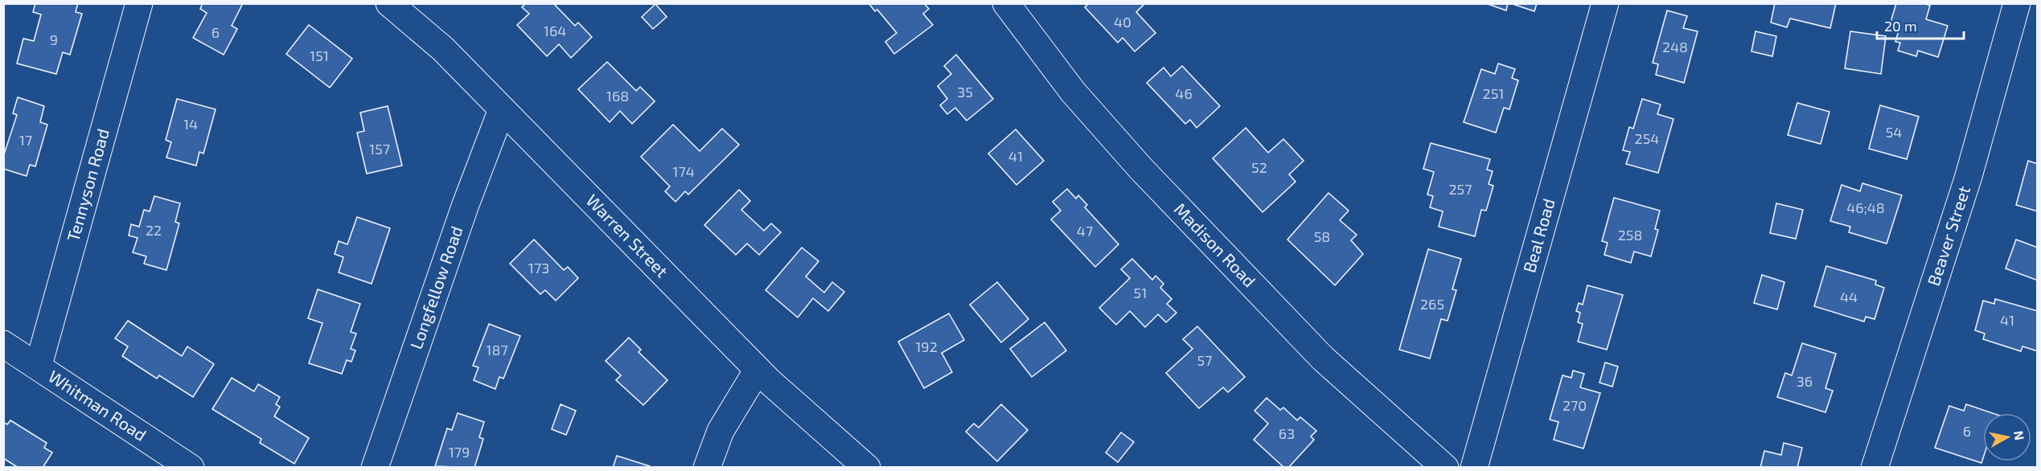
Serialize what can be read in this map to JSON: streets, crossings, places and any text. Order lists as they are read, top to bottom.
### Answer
{
  "streets": {
    "street": [
      "Tennyson Road",
      "Beal Road",
      "Beaver Street",
      "Warren Street",
      "Madison Road",
      "Longfellow Road",
      "Whitman Road"
    ]
  },
  "crossings": [
    ["Tennyson Road", "Whitman Road"],
    ["Warren Street", "Longfellow Road"]
  ],
  "house_numbers": [
    "40",
    "164",
    "6",
    "9",
    "248",
    "151",
    "35",
    "46",
    "251",
    "168",
    "14",
    "54",
    "254",
    "17",
    "157",
    "41",
    "52",
    "174",
    "257",
    "46;48",
    "22",
    "47",
    "258",
    "58",
    "173",
    "51",
    "44",
    "265",
    "41",
    "192",
    "187",
    "57",
    "36",
    "270",
    "6",
    "63",
    "179"
  ],
  "scale_bar": "20 m",
  "north": "right"
}
